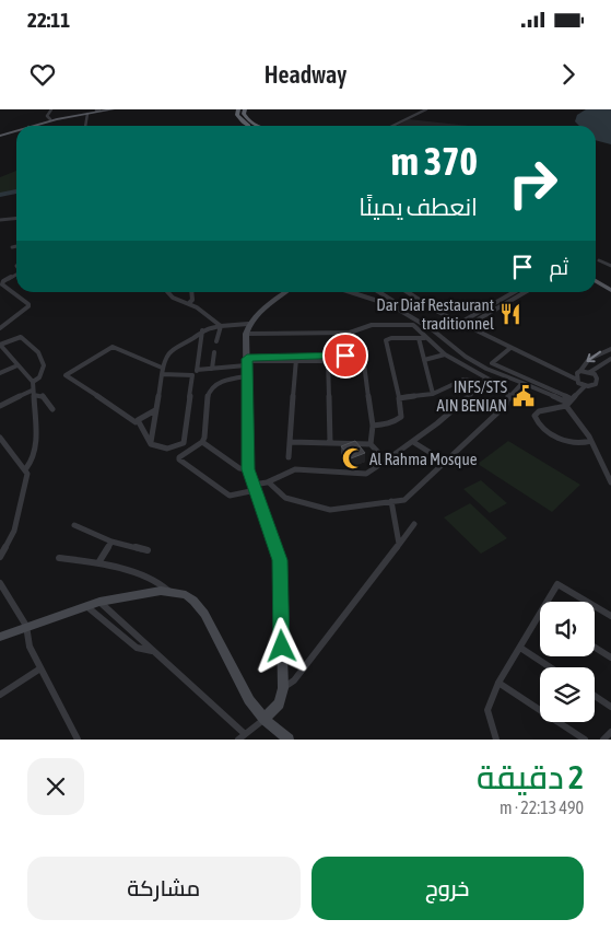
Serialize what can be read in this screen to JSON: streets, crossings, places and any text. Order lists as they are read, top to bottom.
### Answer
{
  "places": {
    "restaurant": ["Dar Diaf Restaurant traditionnel"],
    "public building": ["INFS/STS AIN BENIAN"],
    "mosque": ["Al Rahma Mosque"]
  },
  "page": {
    "status": "22:11",
    "header": "Headway",
    "turn": ["370 m", "انعطف يمينًا"],
    "then": "ثم",
    "heading": ["2 دقيقة", "490 m · 22:13"],
    "buttons": ["خروج", "مشاركة"]
  }
}
